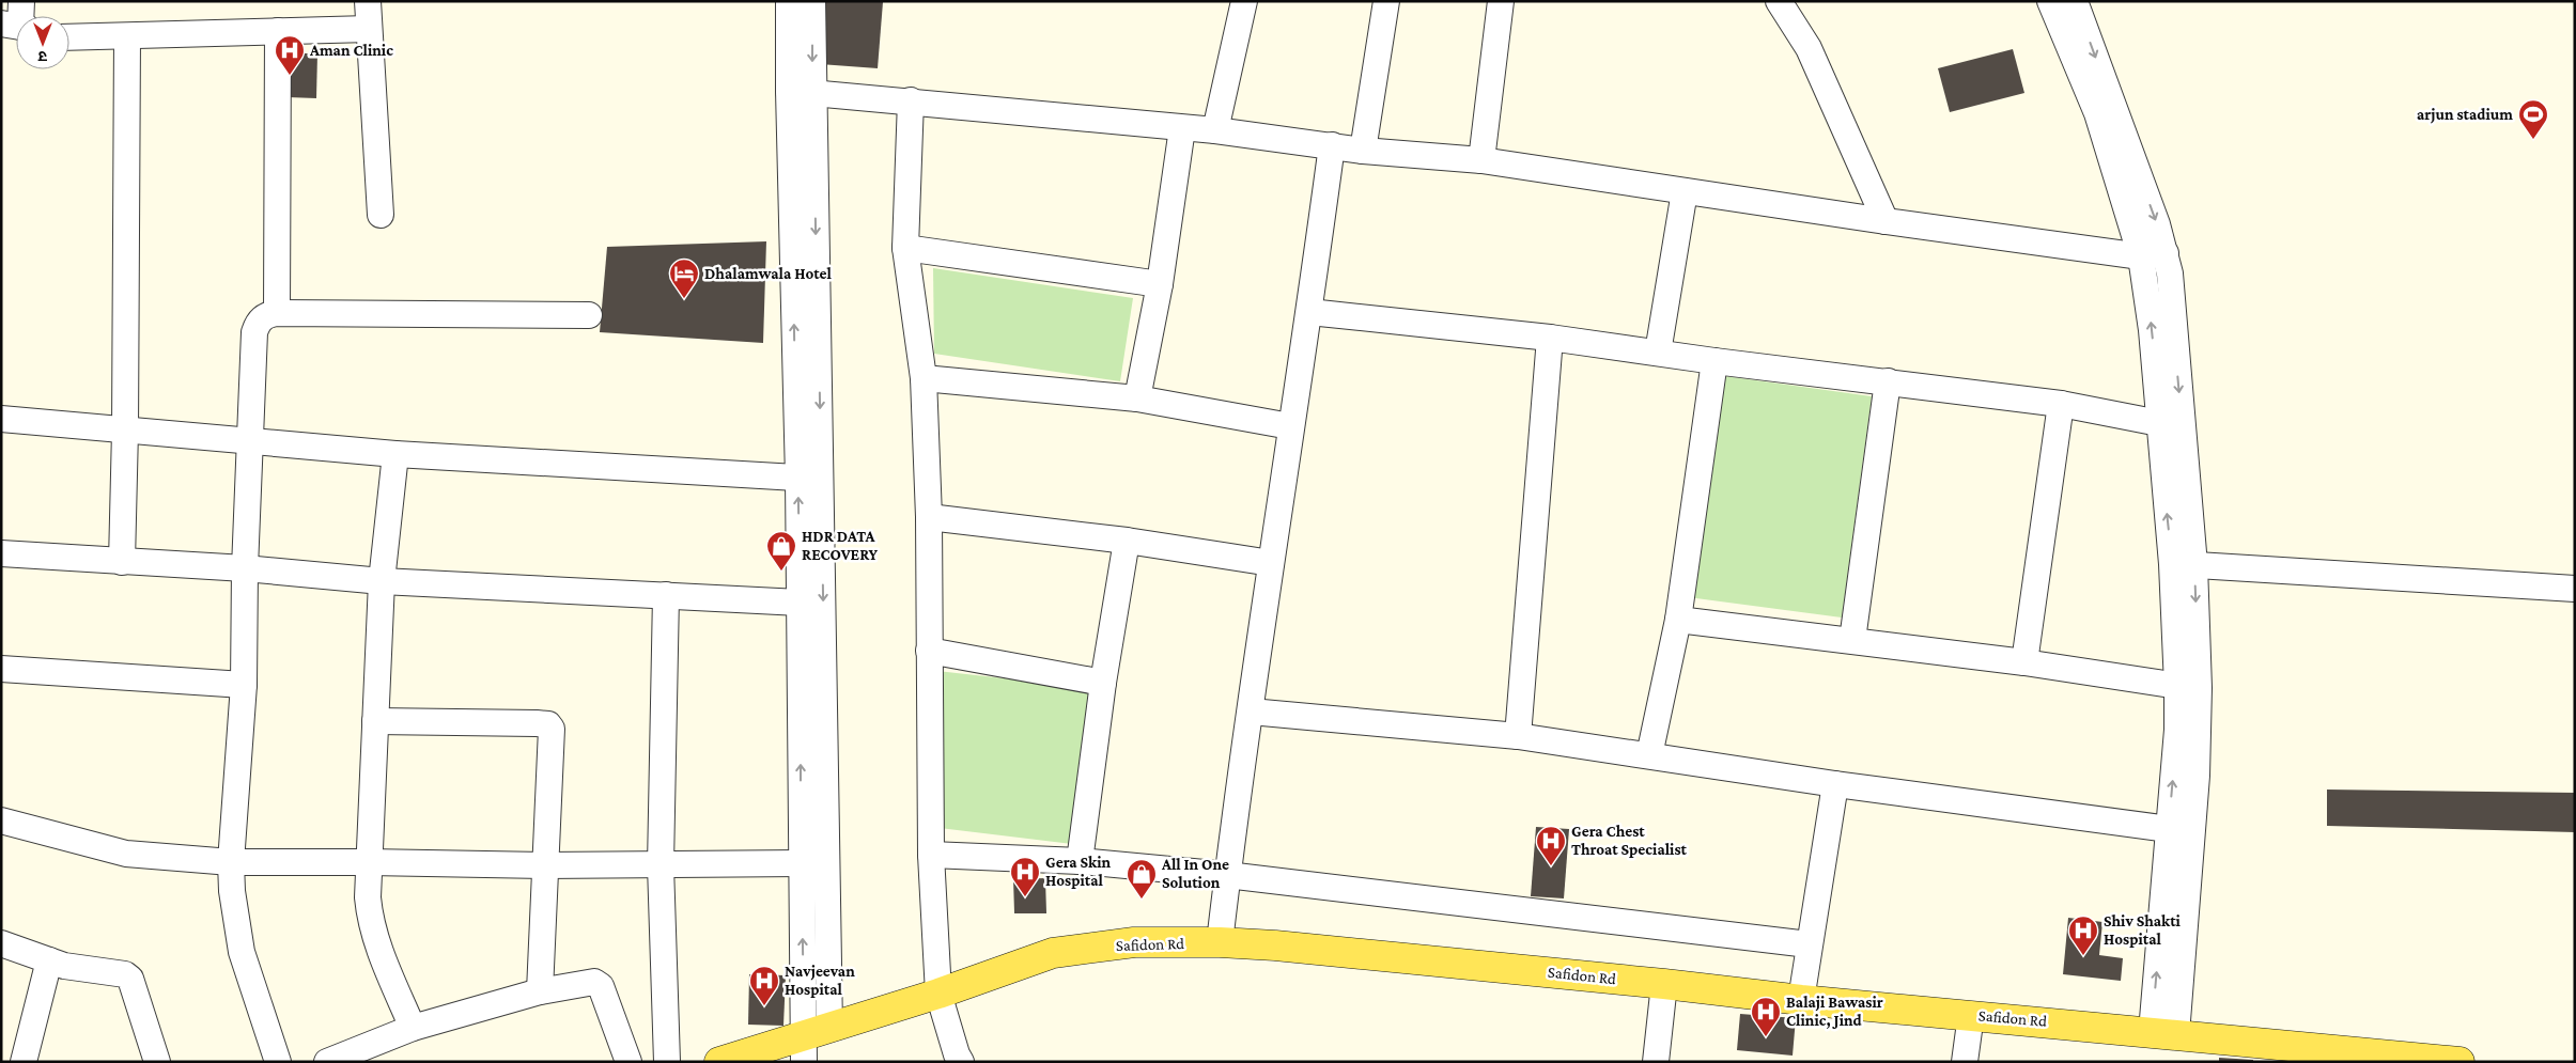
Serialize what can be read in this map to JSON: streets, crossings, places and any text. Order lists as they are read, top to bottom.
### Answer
{
  "streets": {
    "main road": ["Safidon Rd"]
  },
  "places": {
    "hospital": [
      "Aman Clinic",
      "Gera Chest Throat Specialist",
      "Gera Skin Hospital",
      "Shiv Shakti Hospital",
      "Navjeevan Hospital",
      "Balaji Bawasir Clinic, Jind"
    ],
    "sports": ["arjun stadium"],
    "hotel": ["Dhalamwala Hotel"],
    "shop": ["HDR DATA RECOVERY", "All In One Solution"]
  },
  "north": "bottom"
}
